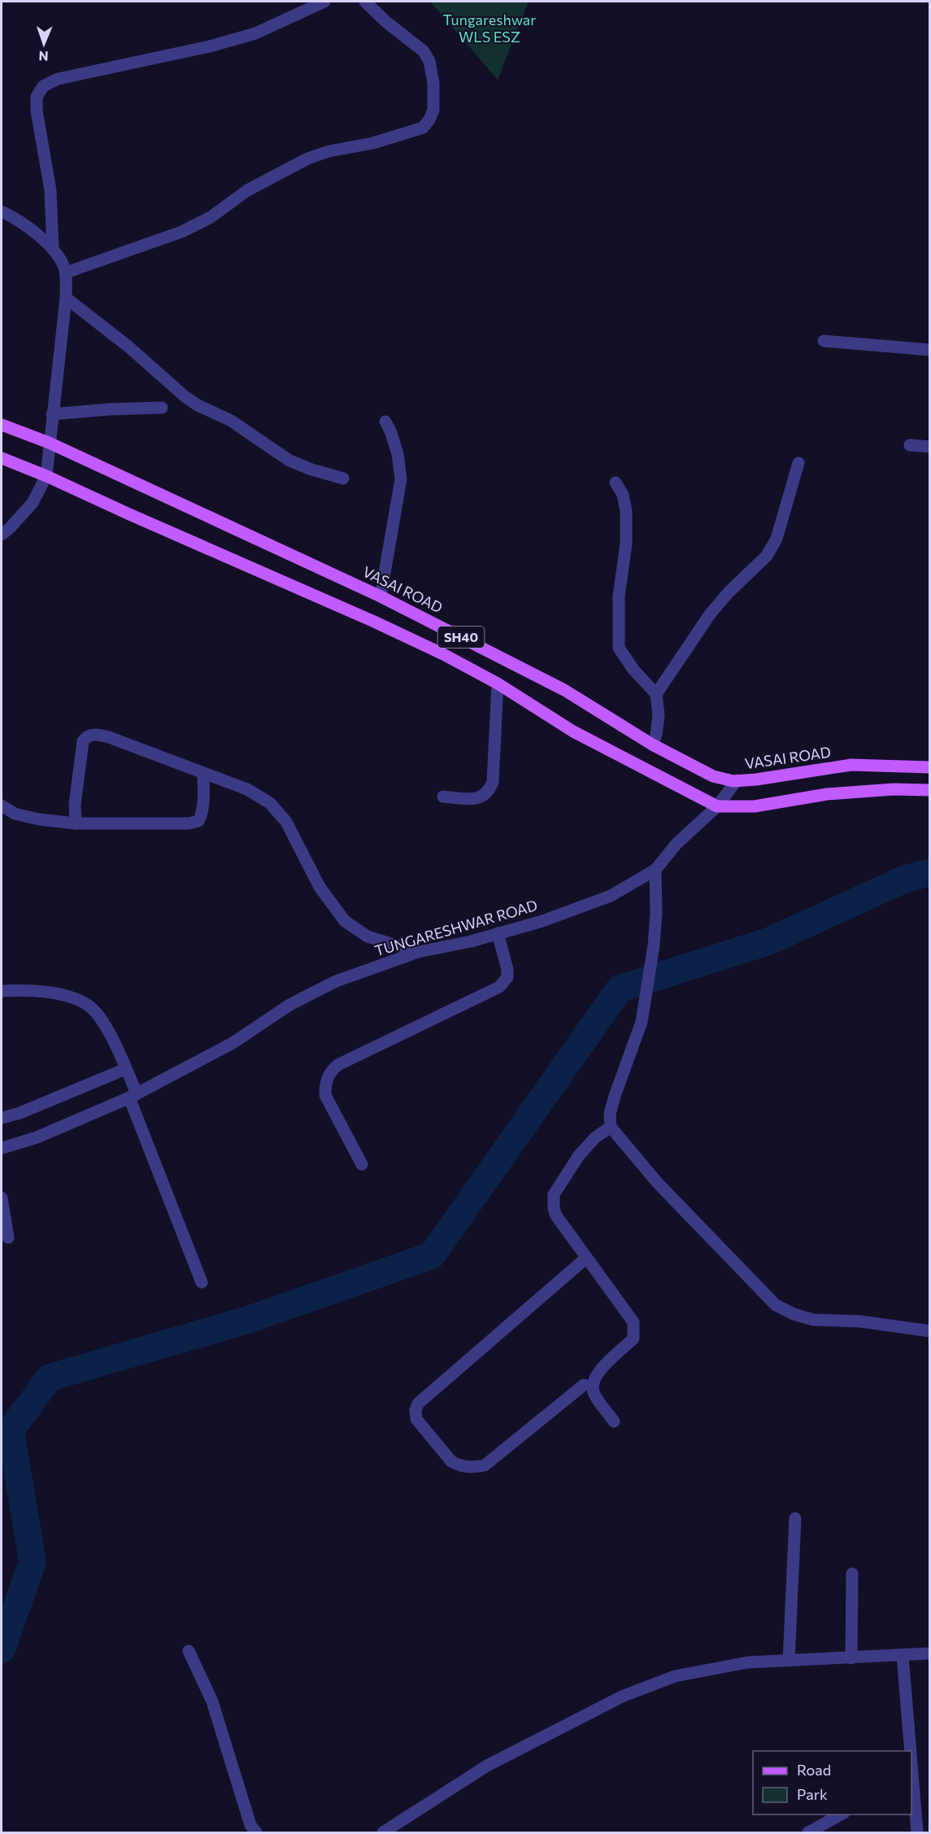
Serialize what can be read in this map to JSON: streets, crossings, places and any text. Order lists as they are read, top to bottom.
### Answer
{
  "streets": {
    "main road": ["VASAI ROAD", "SH40"],
    "street": ["TUNGARESHWAR ROAD"]
  },
  "crossings": [
    ["VASAI ROAD", "TUNGARESHWAR ROAD"],
    ["SH40", "TUNGARESHWAR ROAD"]
  ],
  "parks": ["Tungareshwar WLS ESZ"],
  "legend": ["Road", "Park"],
  "north": "bottom"
}
